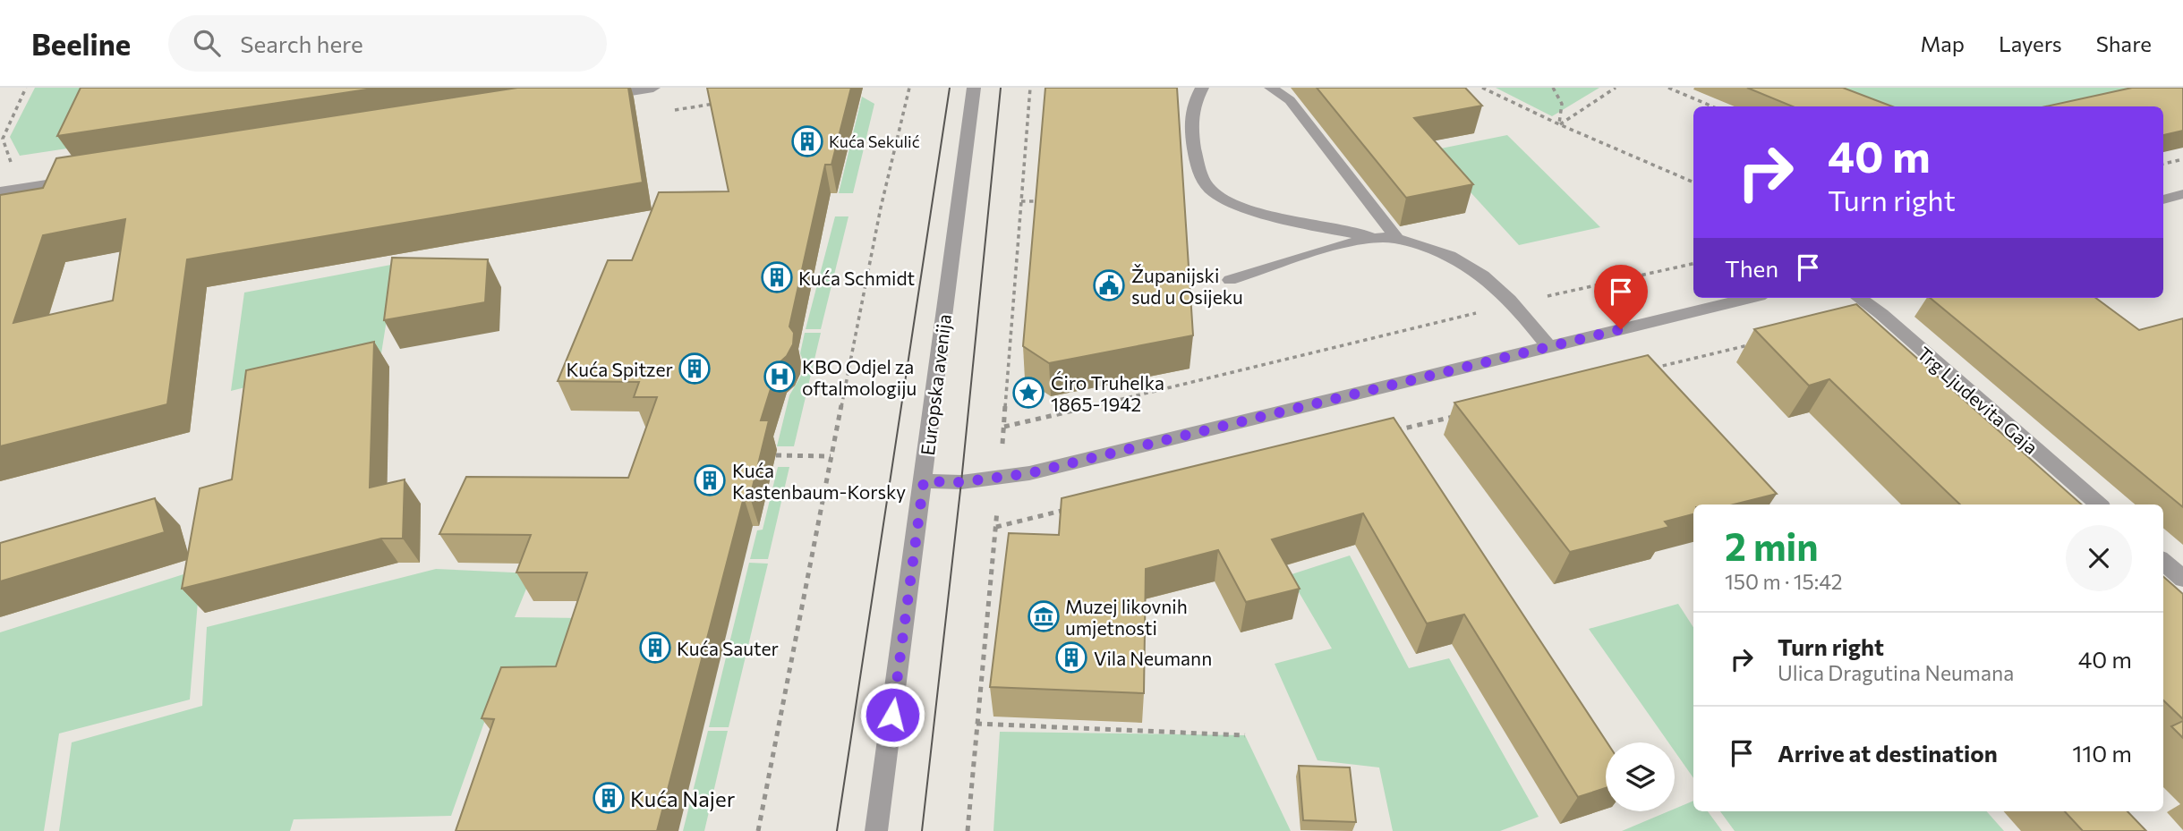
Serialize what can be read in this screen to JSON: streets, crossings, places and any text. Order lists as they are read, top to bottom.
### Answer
{
  "streets": {
    "street": ["Europska avenija", "Trg Ljudevita Gaja"]
  },
  "places": {
    "building": [
      "Kuća Sekulić",
      "Kuća Schmidt",
      "Kuća Spitzer",
      "Kuća Kastenbaum-Korsky",
      "Kuća Sauter",
      "Vila Neumann",
      "Kuća Najer"
    ],
    "public building": ["Županijski sud u Osijeku"],
    "hospital": ["KBO Odjel za oftalmologiju"],
    "place": ["Ćiro Truhelka 1865-1942"],
    "museum": ["Muzej likovnih umjetnosti"]
  },
  "page": {
    "header": "Beeline",
    "search": "Search here",
    "nav": ["Map", "Layers", "Share"],
    "turn": ["40 m", "Turn right"],
    "then": "Then",
    "heading": ["2 min", "150 m · 15:42"],
    "list": [
      {
        "name": "Turn right",
        "note": "Ulica Dragutina Neumana",
        "value": "40 m"
      },
      {
        "name": "Arrive at destination",
        "value": "110 m"
      }
    ]
  }
}
